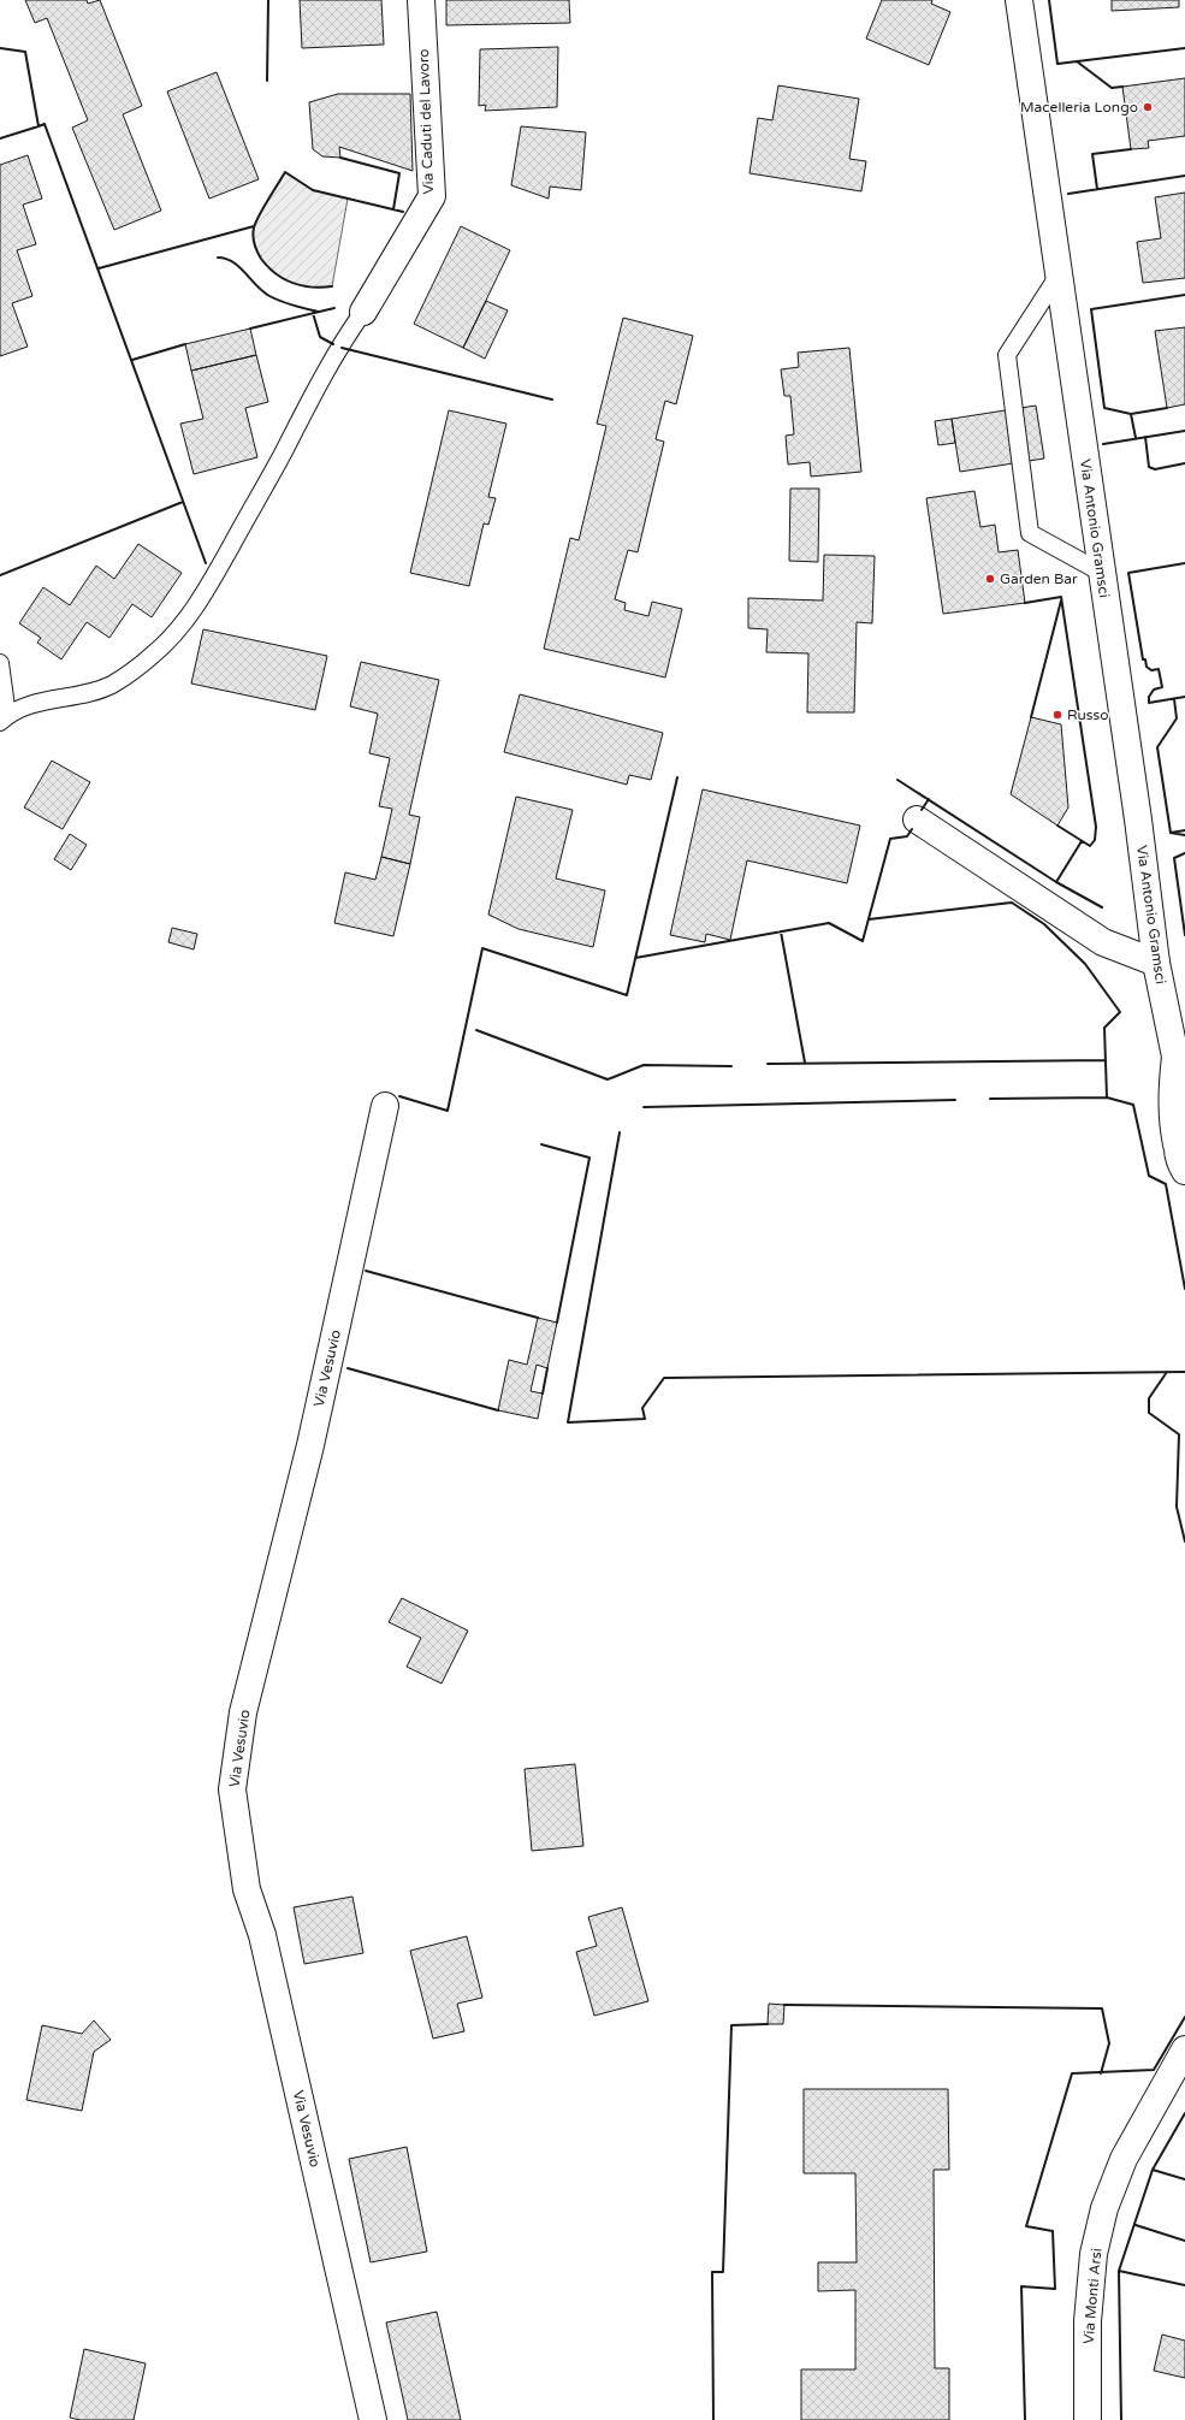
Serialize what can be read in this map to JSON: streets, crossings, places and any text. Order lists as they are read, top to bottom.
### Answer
{
  "streets": {
    "street": [
      "Via Caduti del Lavoro",
      "Via Antonio Gramsci",
      "Via Vesuvio",
      "Via Monti Arsi"
    ]
  },
  "places": ["Macelleria Longo", "Garden Bar", "Russo"]
}
